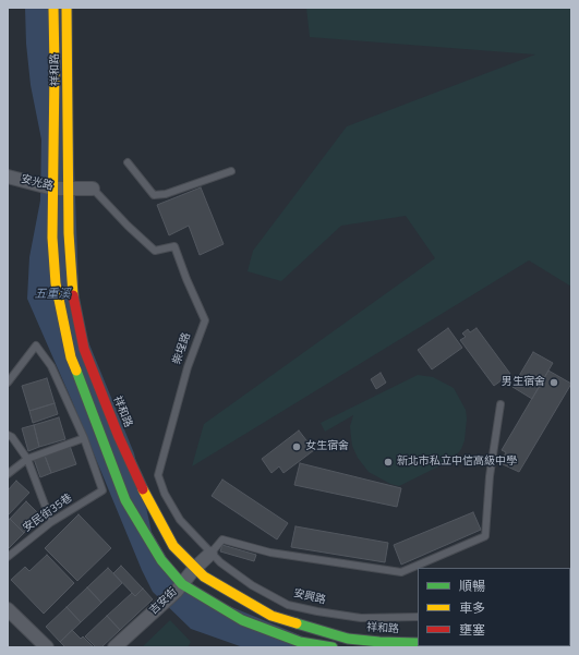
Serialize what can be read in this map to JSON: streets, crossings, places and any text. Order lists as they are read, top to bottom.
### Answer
{
  "streets": {
    "main road": ["祥和路"],
    "street": ["安光路", "吉安街"],
    "lane": ["柴埕路", "安民街35巷", "安興路"]
  },
  "crossings": [
    ["祥和路", "安光路"],
    ["祥和路", "吉安街"],
    ["安光路", "柴埕路"],
    ["柴埕路", "安興路"],
    ["柴埕路", "吉安街"],
    ["安興路", "吉安街"]
  ],
  "water": ["五重溪"],
  "places": ["男生宿舍", "女生宿舍", "新北市私立中信高級中學"],
  "legend": ["順暢", "車多", "壅塞"]
}
